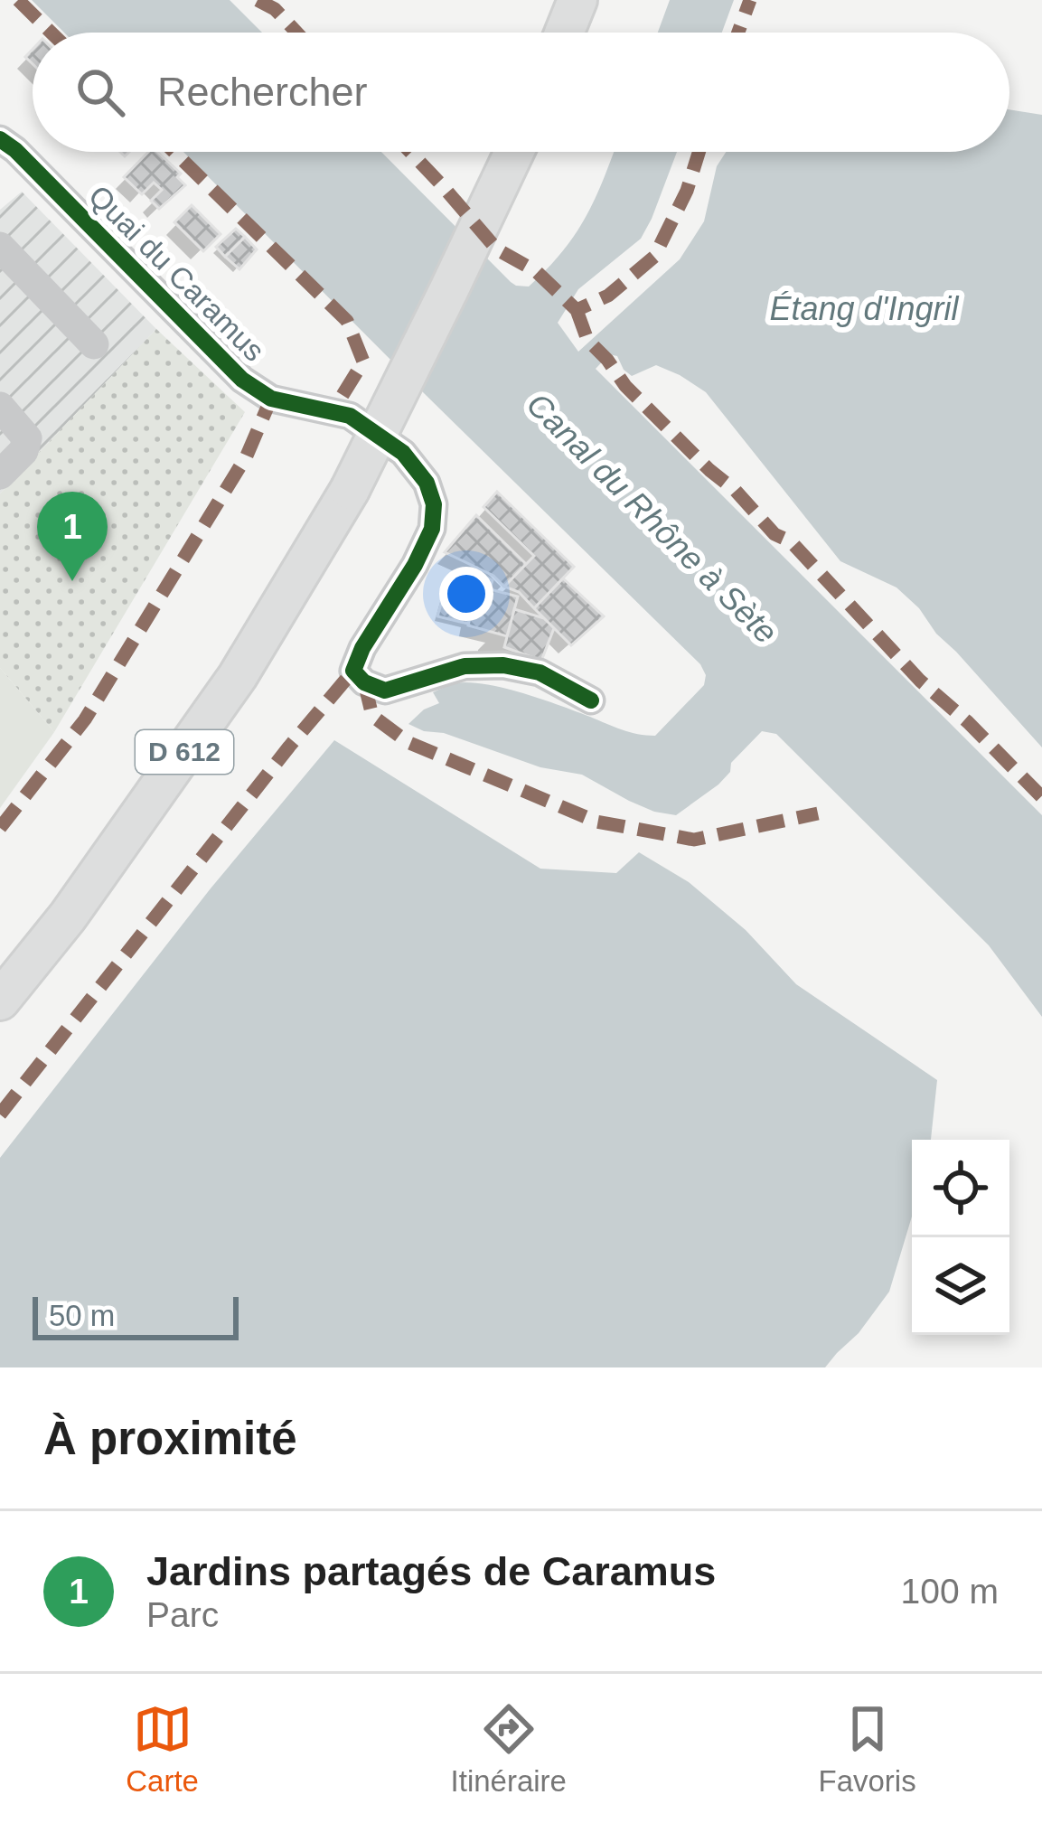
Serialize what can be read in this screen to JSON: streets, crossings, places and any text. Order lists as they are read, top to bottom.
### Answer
{
  "streets": {
    "main road": ["D 612"],
    "street": ["Quai du Caramus"]
  },
  "water": ["Étang d'Ingril", "Canal du Rhône à Sète"],
  "scale_bar": "50 m",
  "page": {
    "search": "Rechercher",
    "pins": "1",
    "scale": "50 m",
    "heading": "À proximité",
    "list": [
      {
        "mark": "1",
        "name": "Jardins partagés de Caramus",
        "note": "Parc",
        "value": "100 m"
      }
    ],
    "nav": ["Carte", "Itinéraire", "Favoris"]
  }
}
